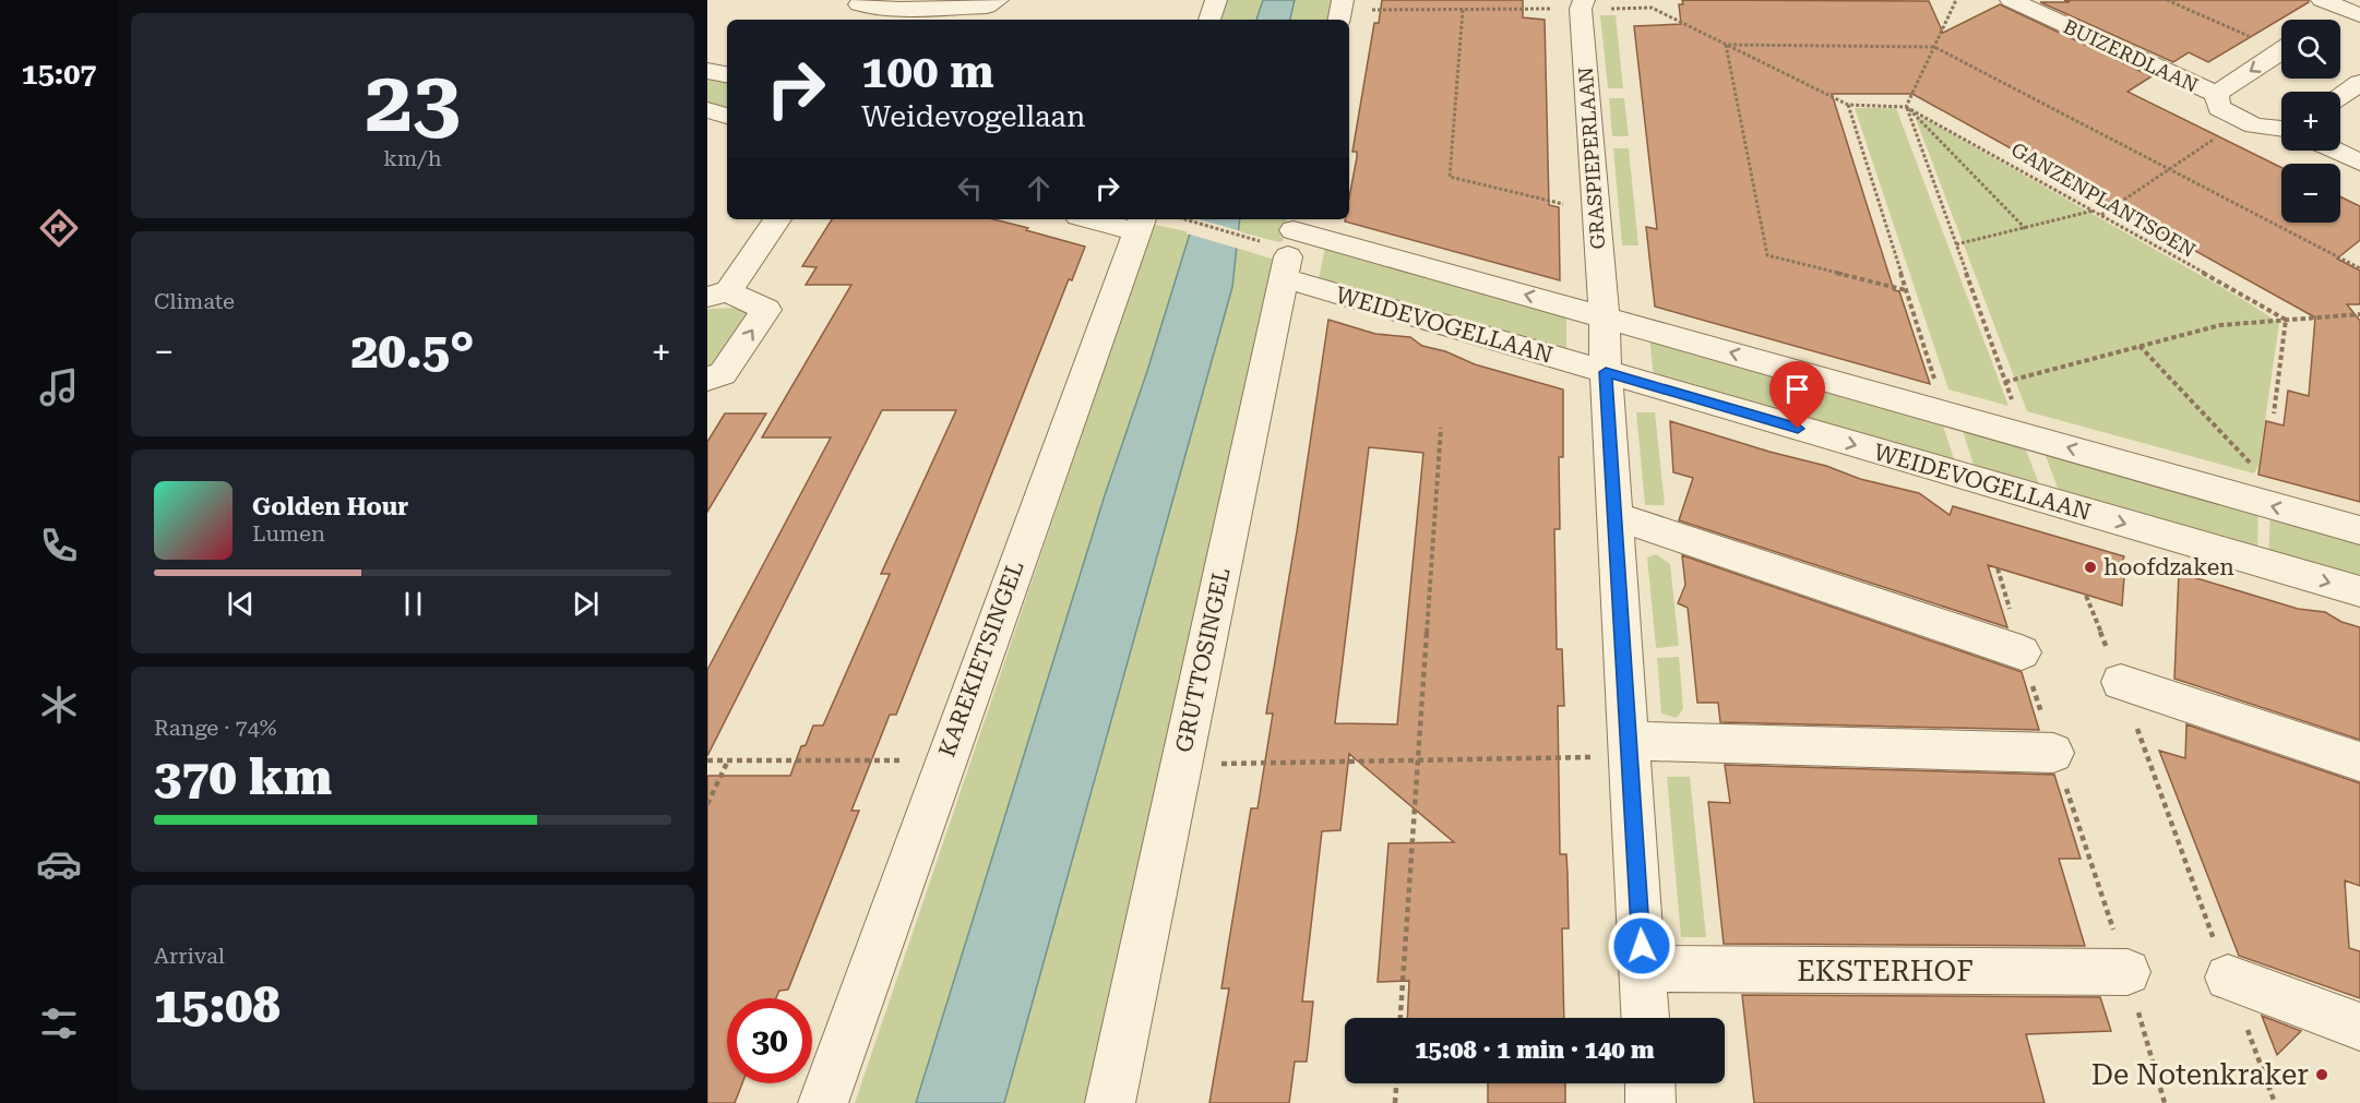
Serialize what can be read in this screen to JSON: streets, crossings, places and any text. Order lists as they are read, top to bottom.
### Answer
{
  "streets": {
    "street": [
      "BUIZERDLAAN",
      "GRASPIEPERLAAN",
      "WEIDEVOGELLAAN",
      "KAREKIETSINGEL",
      "GRUTTOSINGEL",
      "EKSTERHOF"
    ],
    "path": ["GANZENPLANTSOEN"]
  },
  "crossings": [
    ["GRASPIEPERLAAN", "GANZENPLANTSOEN"],
    ["WEIDEVOGELLAAN", "GRUTTOSINGEL"]
  ],
  "places": ["hoofdzaken", "De Notenkraker"],
  "page": {
    "tabs": "15:07",
    "tile": [
      ["23", "km/h"],
      "Climate",
      ["Range · 74%", "370 km"],
      ["Arrival", "15:08"]
    ],
    "map_buttons": ["+", "−"],
    "turn": ["100 m", "Weidevogellaan"],
    "heat": ["−", "20.5°", "+"],
    "song": ["Golden Hour", "Lumen"],
    "limit": "30",
    "trip": "15:08 · 1 min · 140 m"
  }
}
